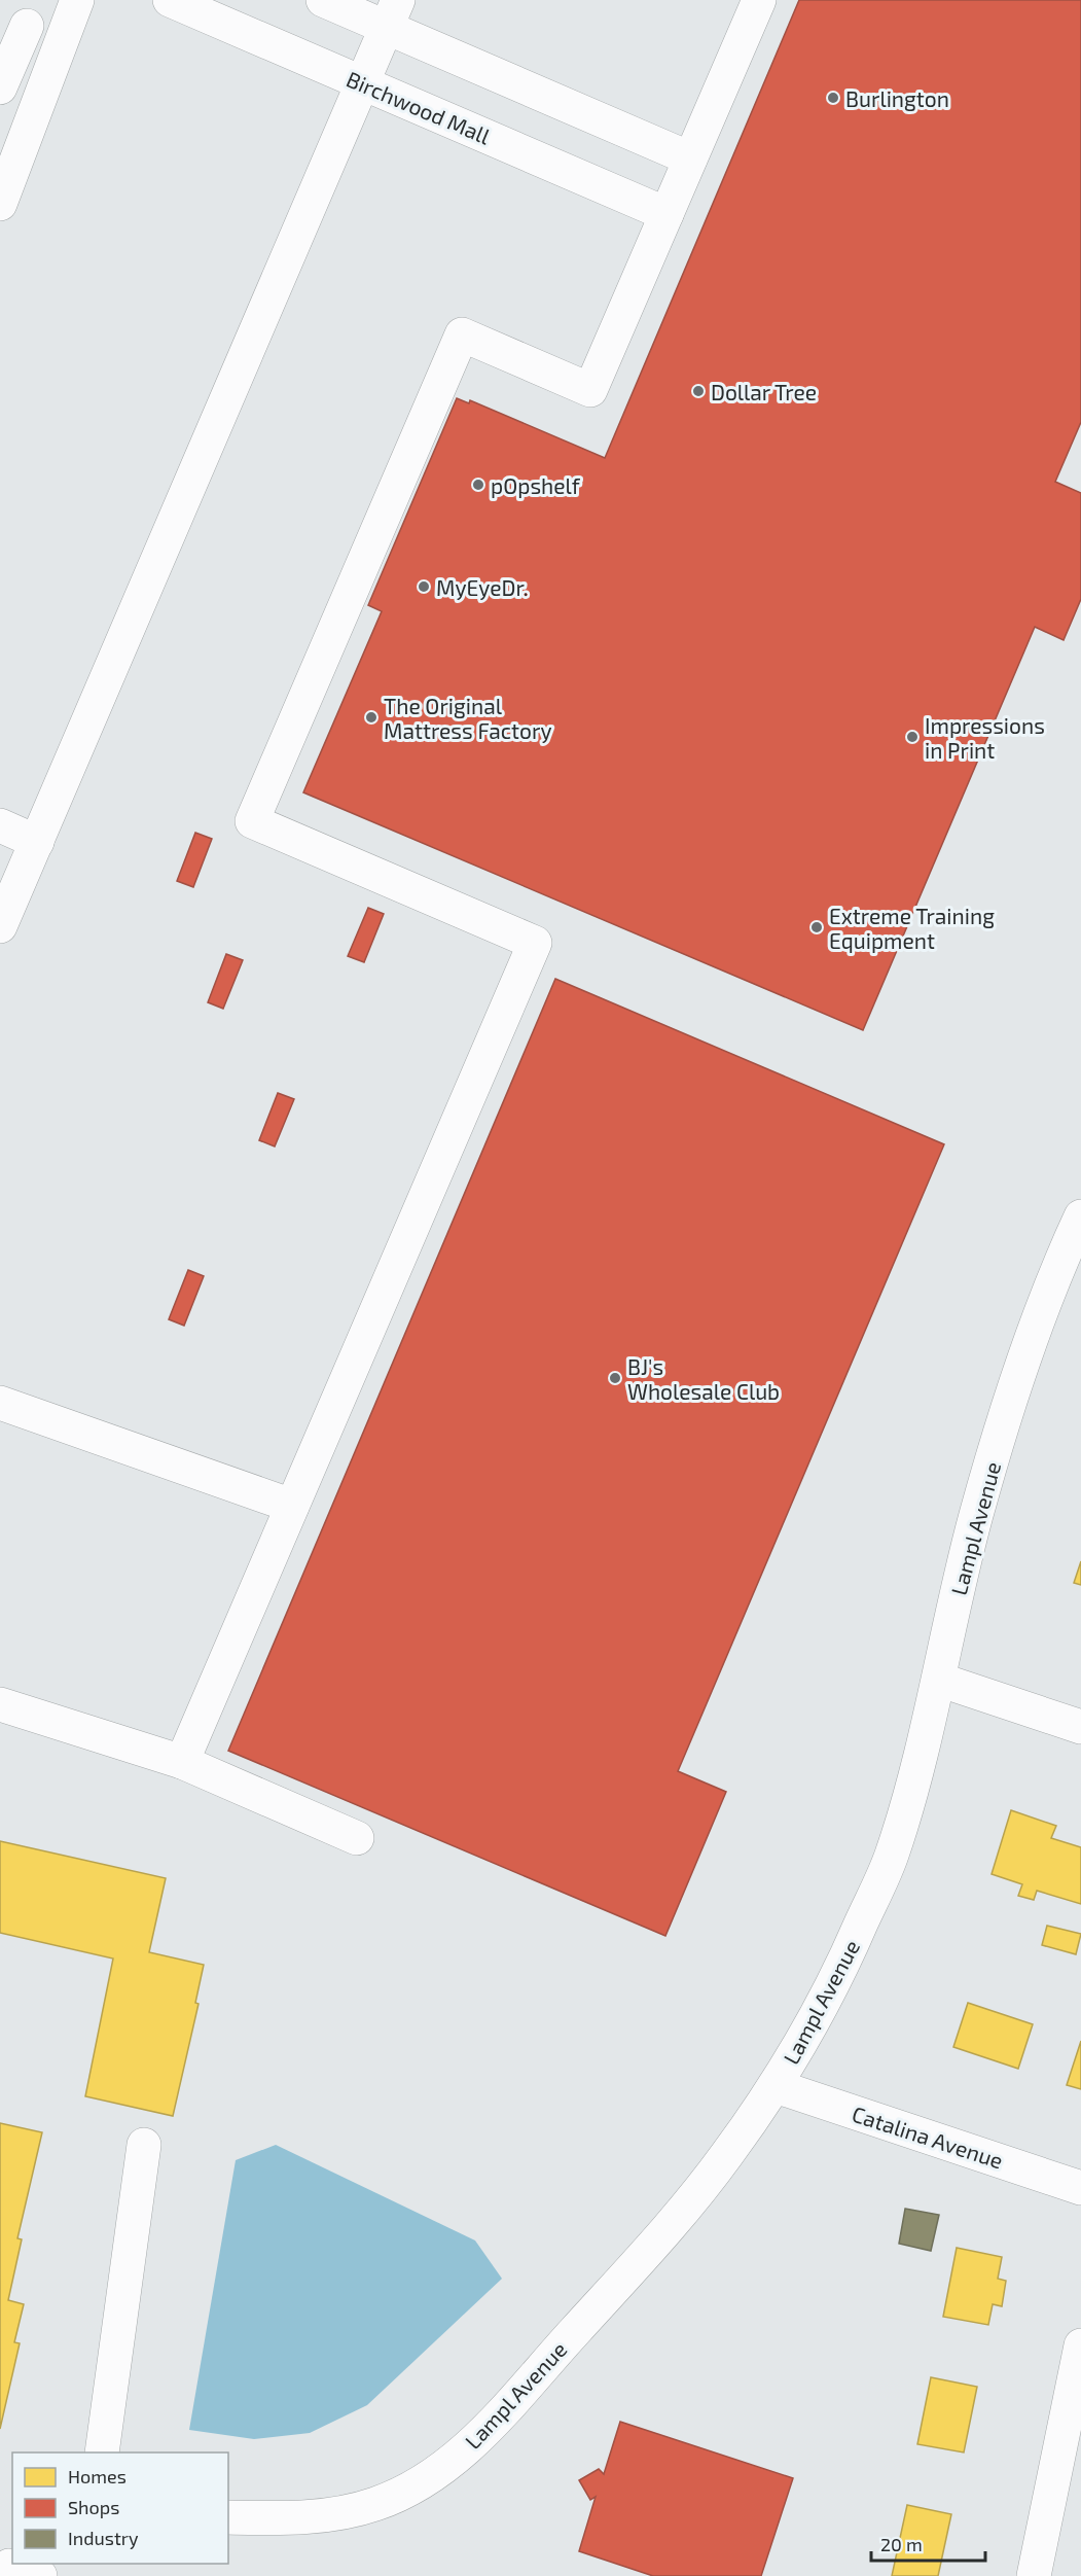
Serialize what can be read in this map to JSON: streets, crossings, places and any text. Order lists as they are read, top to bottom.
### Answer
{
  "streets": {
    "street": ["Birchwood Mall", "Lampl Avenue", "Catalina Avenue"]
  },
  "crossings": [
    ["Lampl Avenue", "Catalina Avenue"]
  ],
  "places": [
    "Burlington",
    "Dollar Tree",
    "pOpshelf",
    "MyEyeDr.",
    "The Original Mattress Factory",
    "Impressions in Print",
    "Extreme Training Equipment",
    "BJ's Wholesale Club"
  ],
  "legend": ["Homes", "Shops", "Industry"],
  "scale_bar": "20 m"
}
